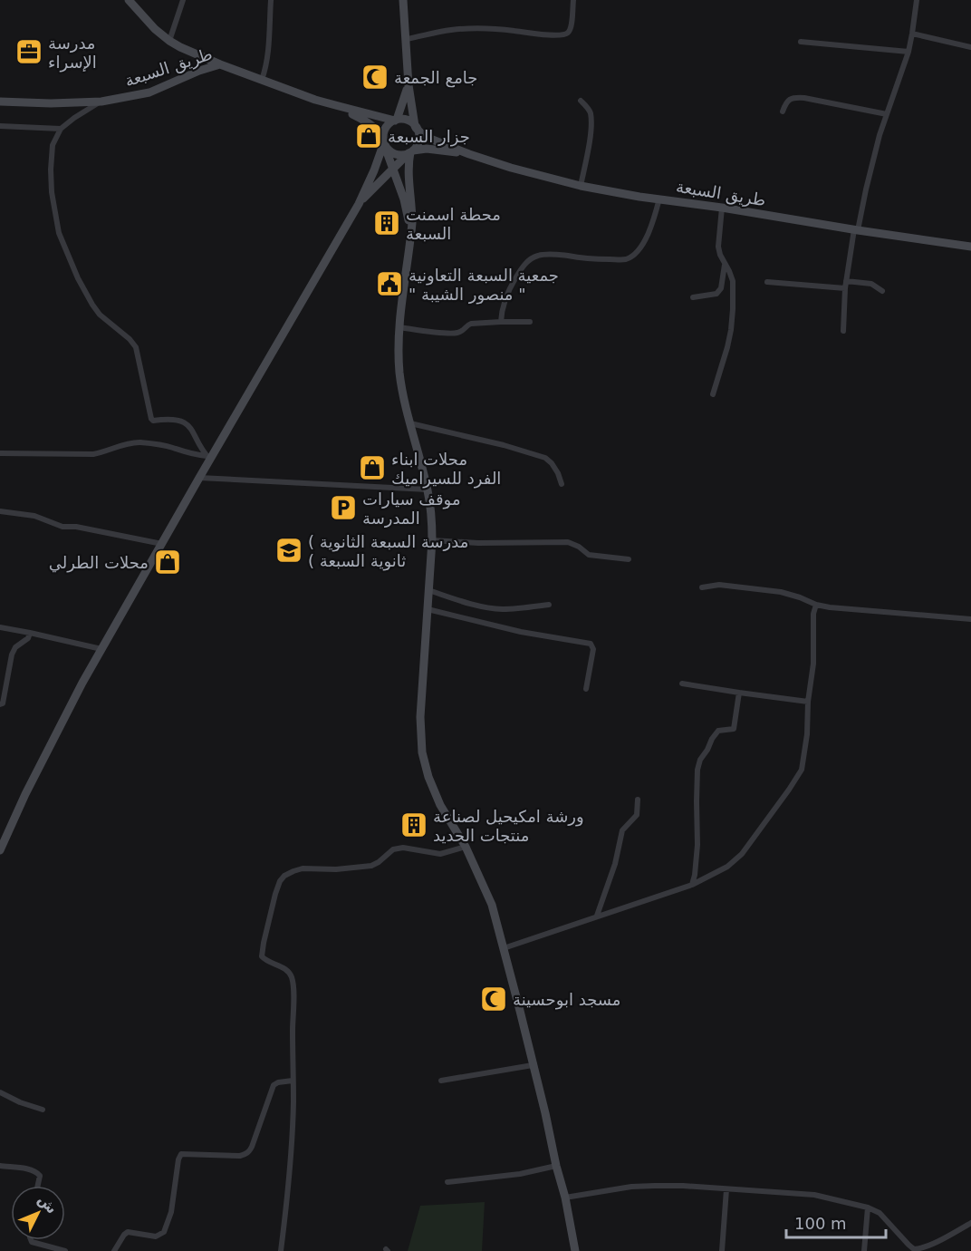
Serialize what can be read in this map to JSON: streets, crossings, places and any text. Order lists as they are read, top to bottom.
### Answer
{
  "streets": {
    "street": ["طريق السبعة"]
  },
  "places": {
    "office": ["مدرسة الإسراء"],
    "mosque": ["جامع الجمعة", "مسجد ابوحسينة"],
    "shop": ["جزار السبعة", "محلات ابناء الفرد للسيراميك", "محلات الطرلي"],
    "building": ["محطة اسمنت السبعة", "ورشة امكيحيل لصناعة منتجات الحديد"],
    "public building": ["جمعية السبعة التعاونية \" منصور الشيبة \""],
    "parking": ["موقف سيارات المدرسة"],
    "school or university": ["( مدرسة السبعة الثانوية ( ثانوية السبعة"]
  },
  "scale_bar": "100 m",
  "north": "top right"
}
